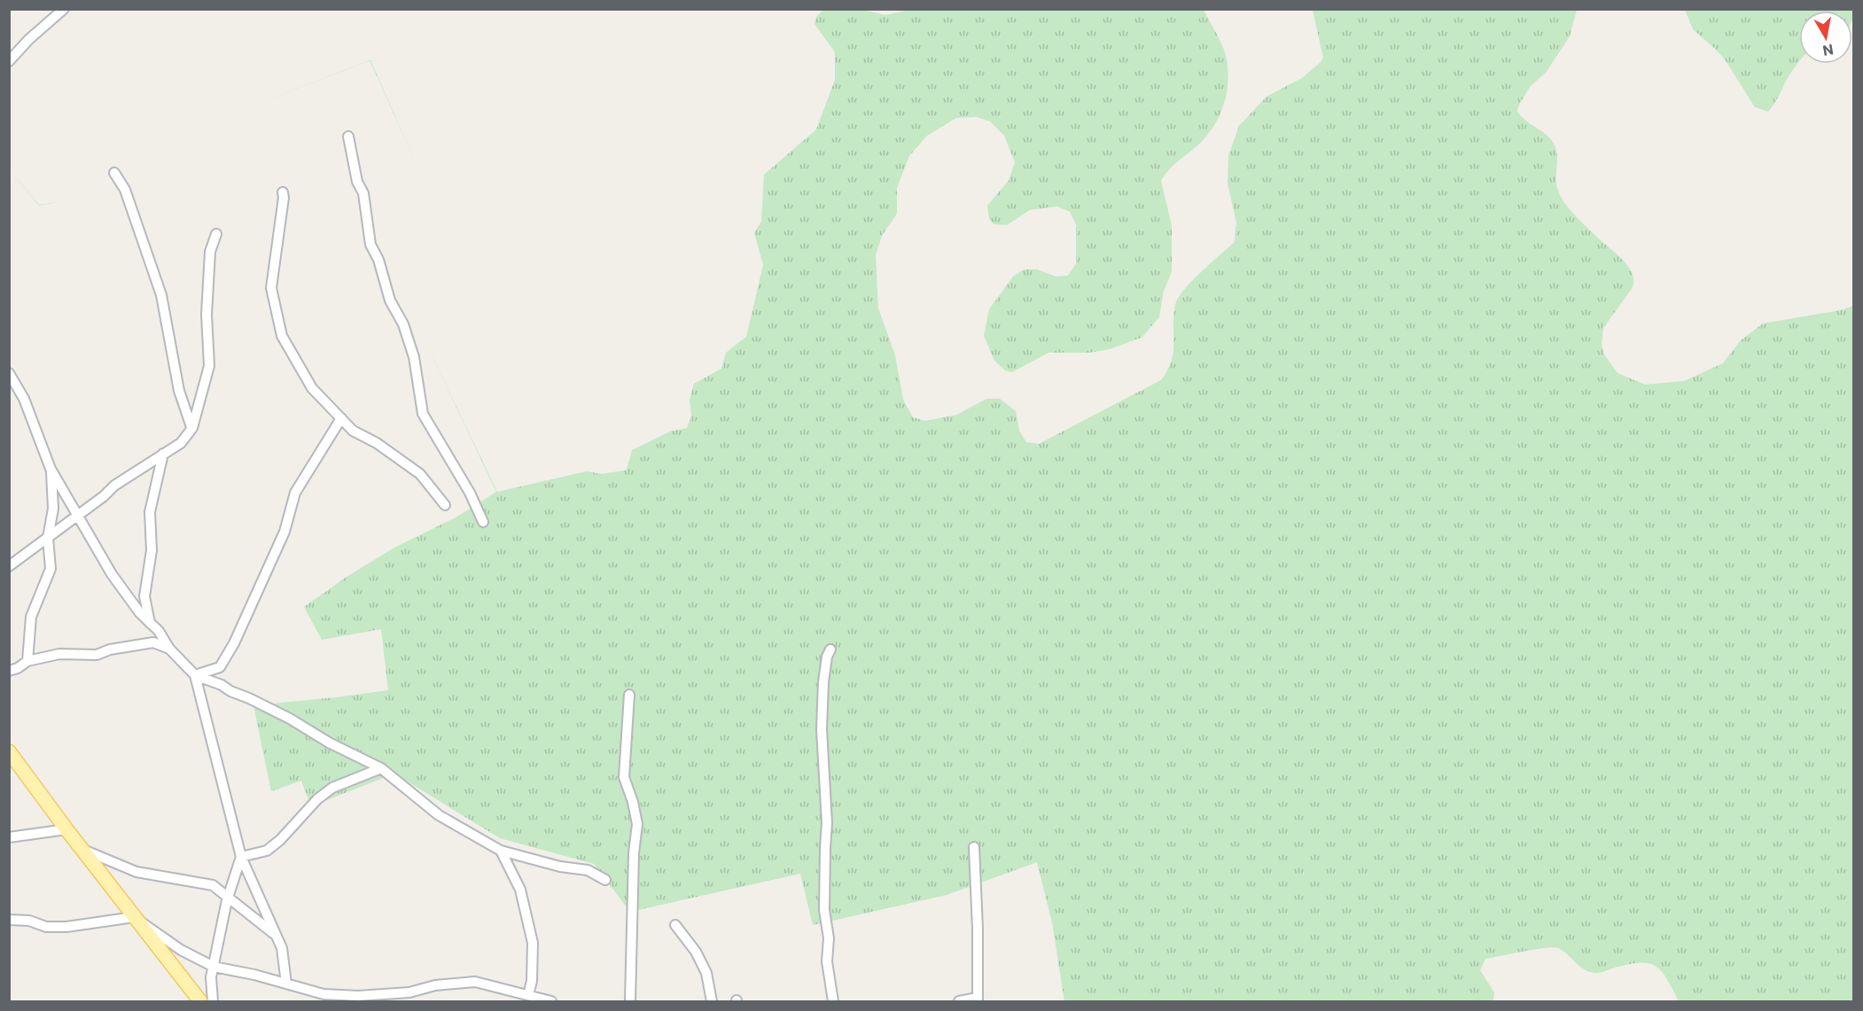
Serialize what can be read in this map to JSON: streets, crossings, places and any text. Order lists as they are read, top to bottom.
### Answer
{
  "north": "bottom"
}
